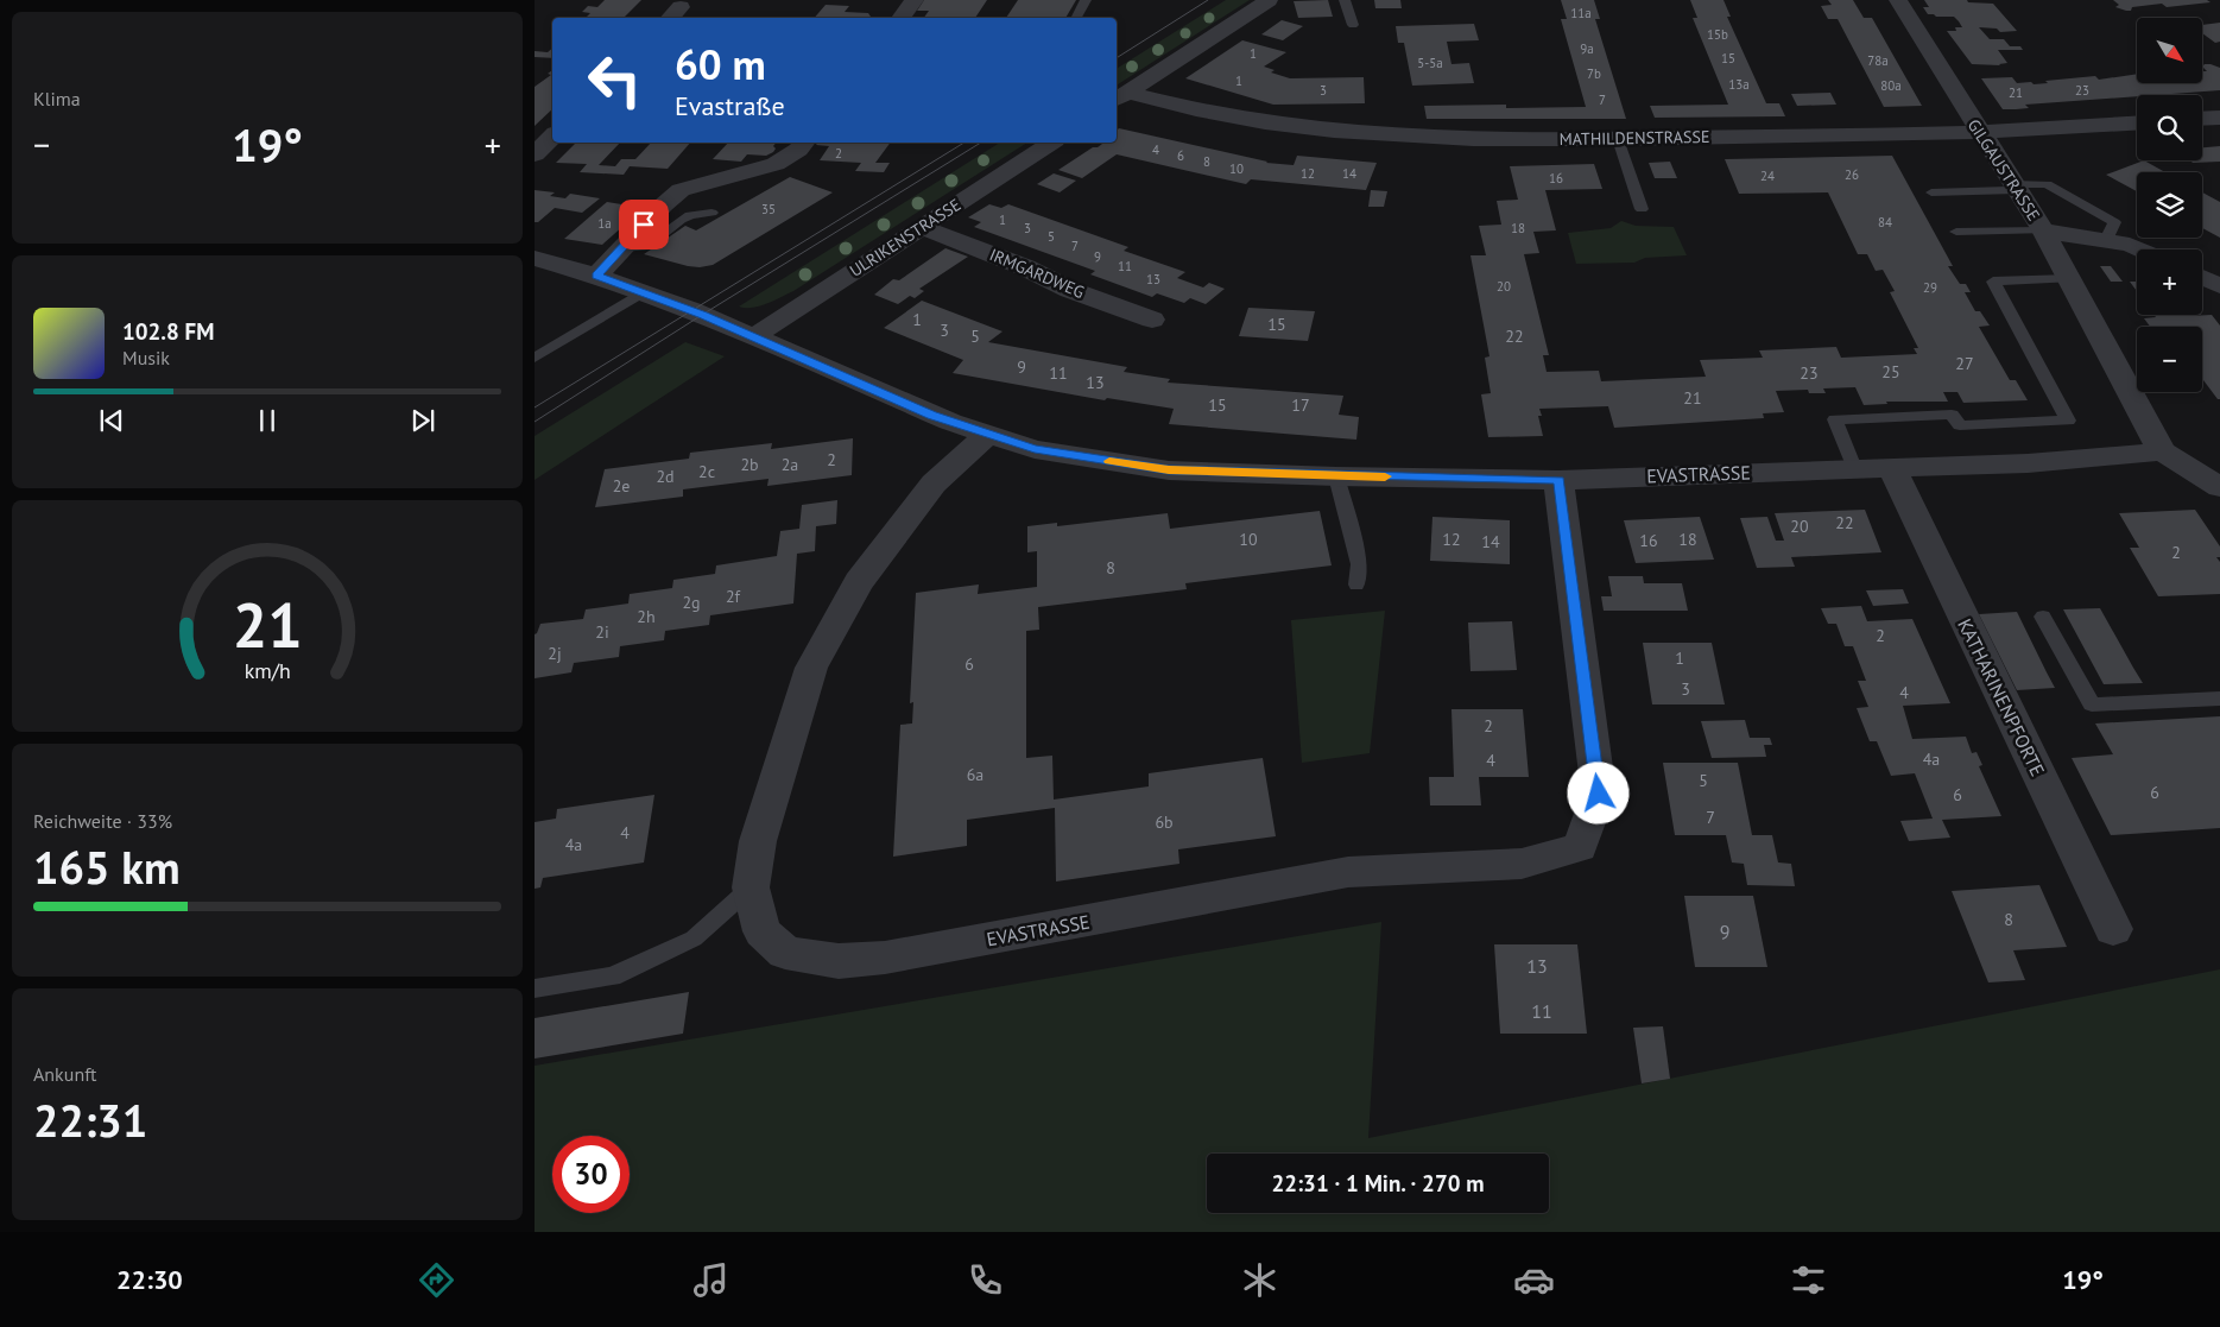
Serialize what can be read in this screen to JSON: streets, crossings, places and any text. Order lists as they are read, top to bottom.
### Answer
{
  "streets": {
    "street": [
      "MATHILDENSTRASSE",
      "GILGAUSTRASSE",
      "ULRIKENSTRASSE",
      "IRMGARDWEG",
      "EVASTRASSE",
      "KATHARINENPFORTE"
    ]
  },
  "crossings": [
    ["MATHILDENSTRASSE", "GILGAUSTRASSE"],
    ["ULRIKENSTRASSE", "IRMGARDWEG"],
    ["ULRIKENSTRASSE", "EVASTRASSE"],
    ["EVASTRASSE", "KATHARINENPFORTE"]
  ],
  "house_numbers": [
    "11a",
    "15b",
    "9a",
    "1",
    "15",
    "78a",
    "5-5a",
    "7b",
    "1",
    "13a",
    "80a",
    "3",
    "23",
    "21",
    "7",
    "4",
    "2",
    "6",
    "8",
    "10",
    "12",
    "14",
    "26",
    "24",
    "16",
    "35",
    "1",
    "84",
    "1a",
    "3",
    "18",
    "5",
    "7",
    "9",
    "11",
    "13",
    "20",
    "29",
    "1",
    "15",
    "3",
    "5",
    "22",
    "27",
    "9",
    "25",
    "11",
    "23",
    "13",
    "21",
    "15",
    "17",
    "2",
    "2b",
    "2a",
    "2c",
    "2d",
    "2e",
    "22",
    "20",
    "10",
    "12",
    "18",
    "16",
    "14",
    "2",
    "8",
    "2f",
    "2g",
    "2h",
    "2i",
    "2",
    "2j",
    "1",
    "6",
    "3",
    "4",
    "2",
    "4a",
    "4",
    "6a",
    "5",
    "6",
    "6",
    "7",
    "6b",
    "4",
    "4a",
    "8",
    "9",
    "13",
    "11"
  ],
  "north": "bottom right",
  "page": {
    "tile": [
      "Klima",
      ["Reichweite · 33%", "165 km"],
      ["Ankunft", "22:31"]
    ],
    "map_buttons": ["+", "−"],
    "turn": ["60 m", "Evastraße"],
    "heat": ["−", "19°", "+"],
    "song": ["102.8 FM", "Musik"],
    "limit": "30",
    "trip": "22:31 · 1 Min. · 270 m",
    "tabs": ["22:30", "19°"],
    "gauge": ["21", "km/h"]
  }
}
